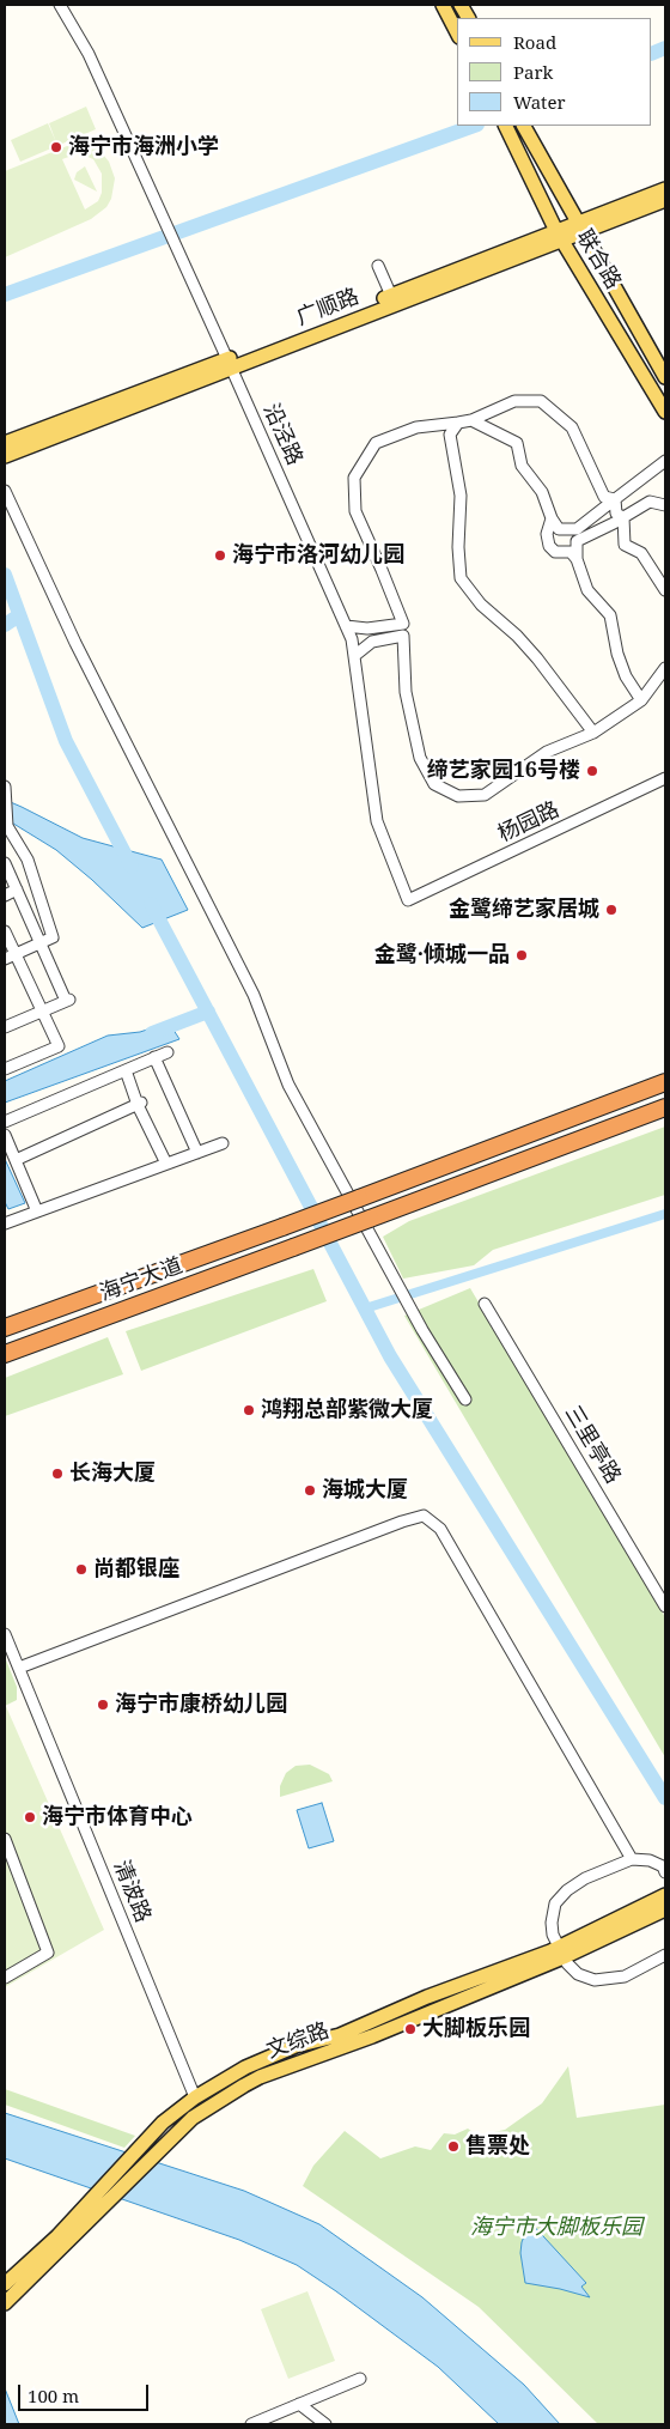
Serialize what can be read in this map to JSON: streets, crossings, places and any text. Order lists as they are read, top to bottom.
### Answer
{
  "streets": {
    "highway": ["海宁大道"],
    "main road": ["联合路", "广顺路", "文综路"],
    "street": [
      "沿泾路",
      "杨园路",
      "三里亭路",
      "清波路"
    ]
  },
  "crossings": [
    ["联合路", "广顺路"],
    ["广顺路", "沿泾路"],
    ["沿泾路", "杨园路"]
  ],
  "parks": ["海宁市大脚板乐园"],
  "places": [
    "海宁市海洲小学",
    "海宁市洛河幼儿园",
    "缔艺家园16号楼",
    "金鹭缔艺家居城",
    "金鹭·倾城一品",
    "鸿翔总部紫微大厦",
    "长海大厦",
    "海城大厦",
    "尚都银座",
    "海宁市康桥幼儿园",
    "海宁市体育中心",
    "大脚板乐园",
    "售票处"
  ],
  "legend": ["Road", "Park", "Water"],
  "scale_bar": "100 m"
}
